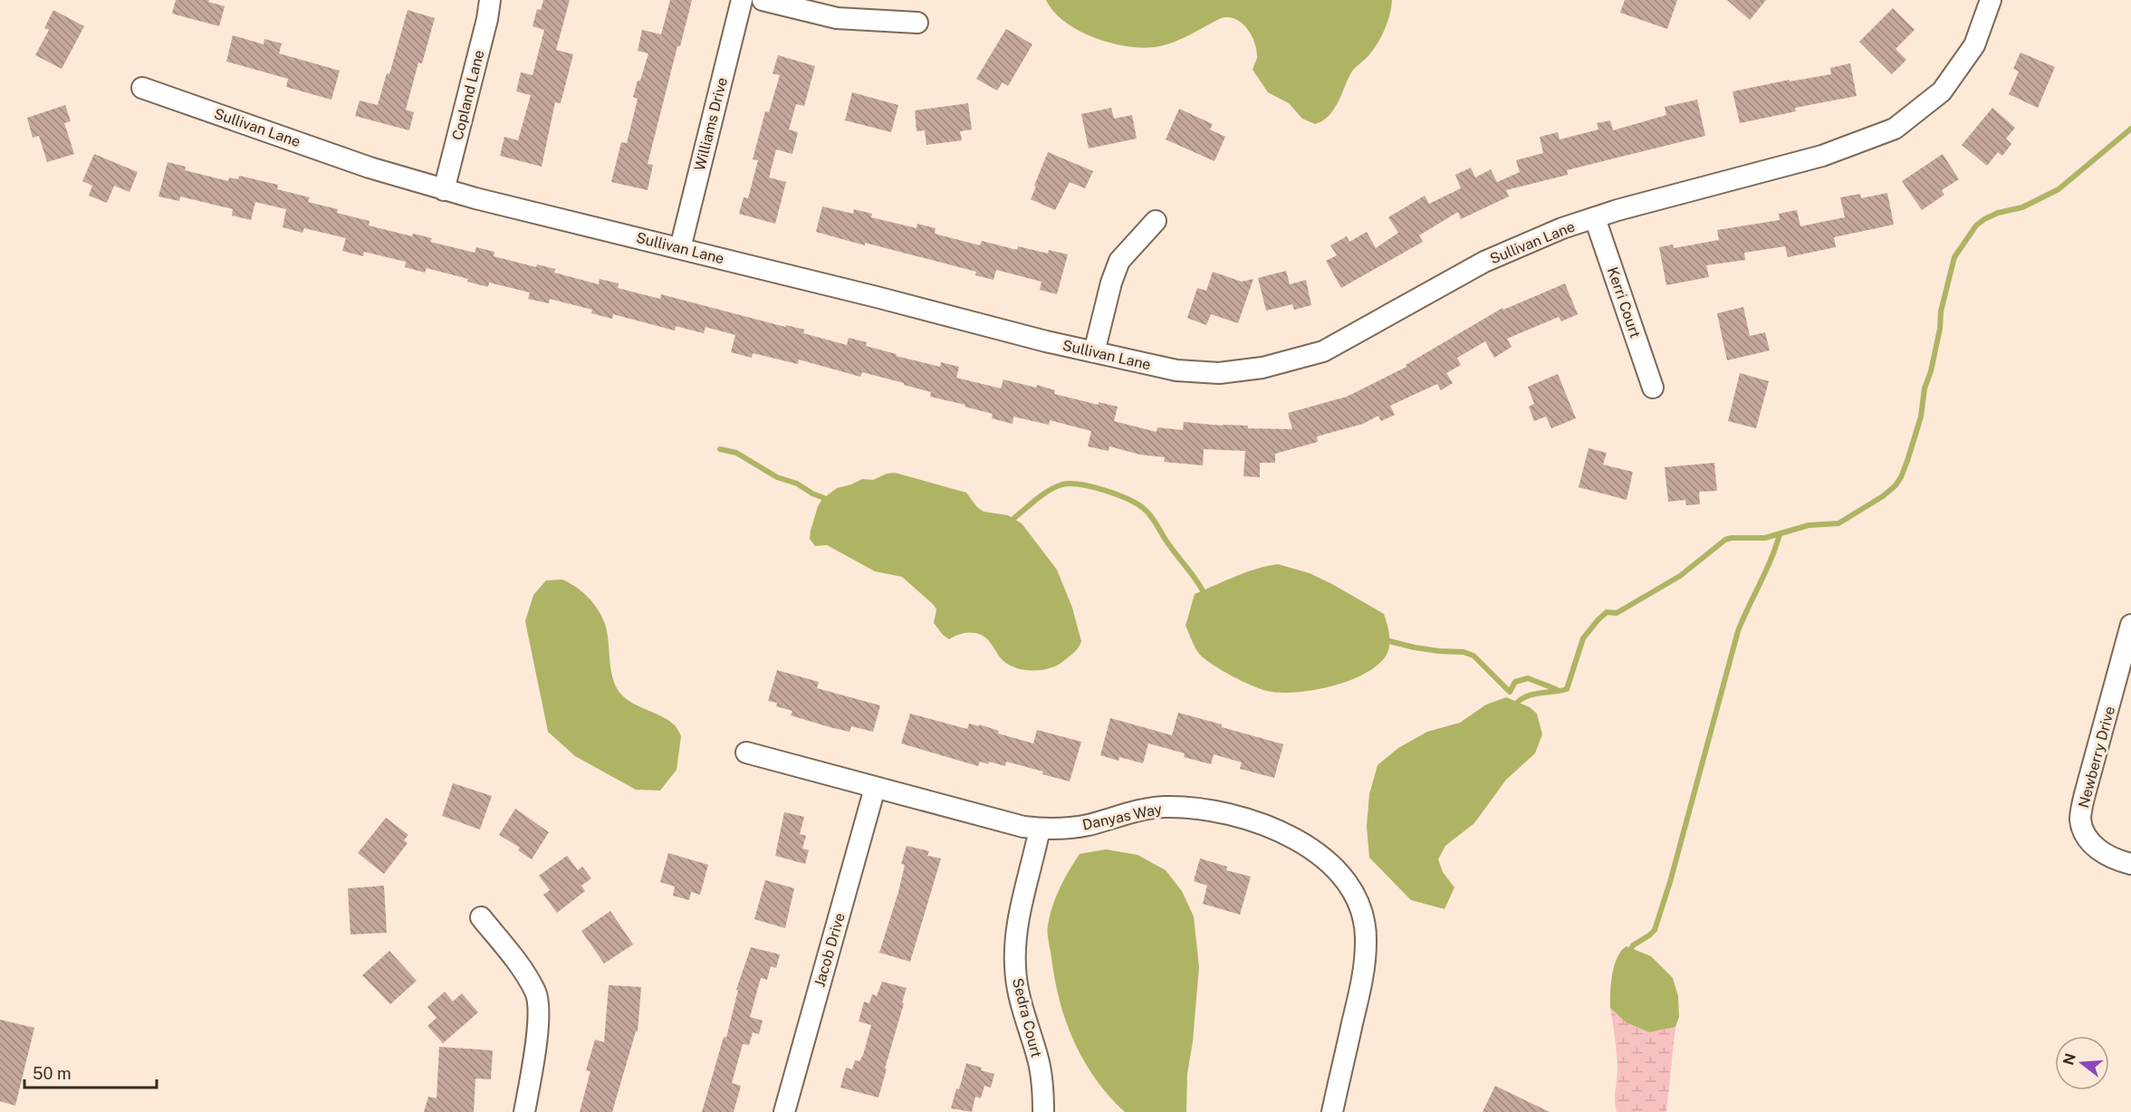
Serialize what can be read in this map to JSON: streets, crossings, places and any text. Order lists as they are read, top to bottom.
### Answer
{
  "streets": {
    "street": [
      "Copland Lane",
      "Williams Drive",
      "Sullivan Lane",
      "Kerri Court",
      "Newberry Drive",
      "Danyas Way",
      "Jacob Drive",
      "Sedra Court"
    ]
  },
  "crossings": [
    ["Copland Lane", "Sullivan Lane"],
    ["Williams Drive", "Sullivan Lane"],
    ["Sullivan Lane", "Kerri Court"],
    ["Danyas Way", "Jacob Drive"],
    ["Danyas Way", "Sedra Court"]
  ],
  "scale_bar": "50 m",
  "north": "left"
}
